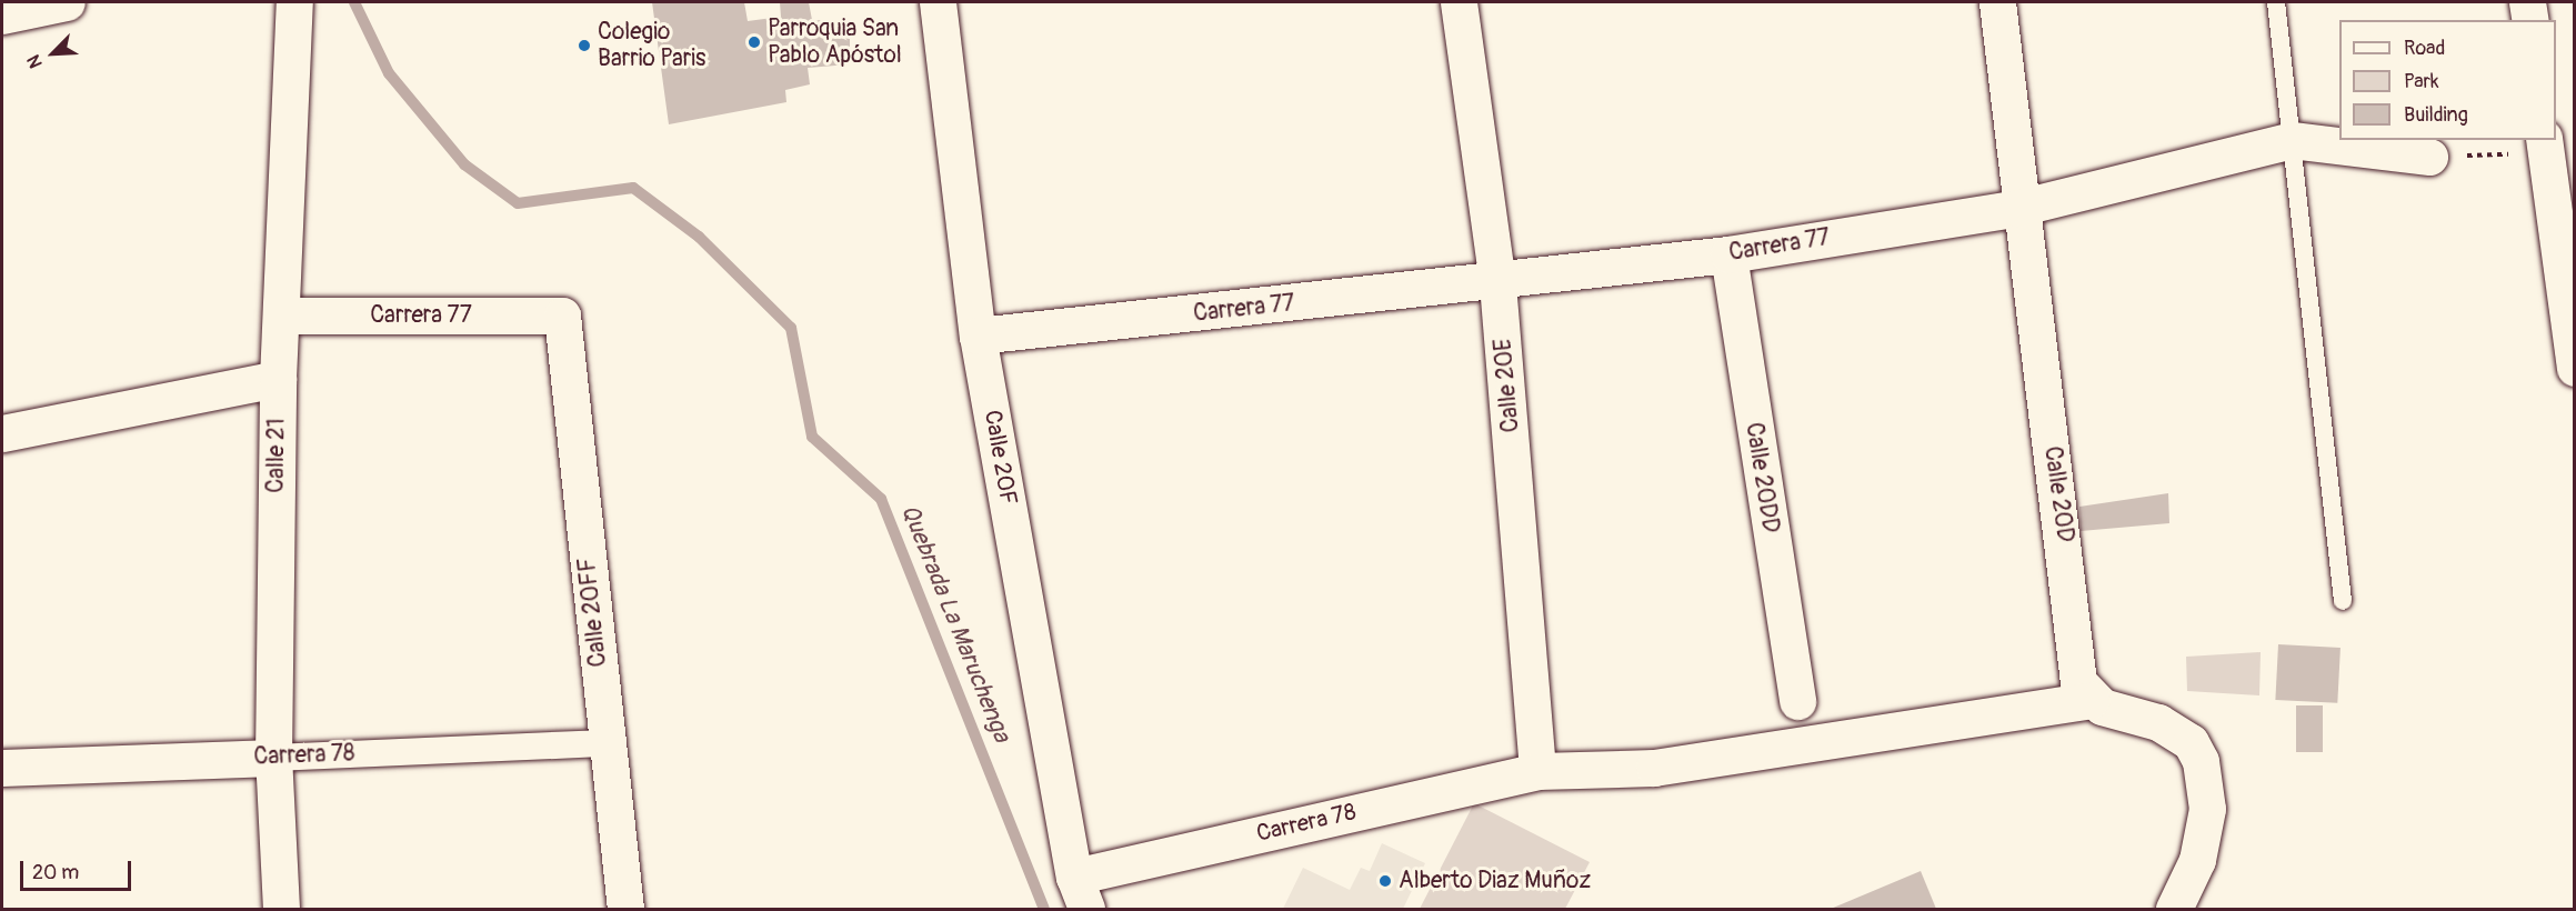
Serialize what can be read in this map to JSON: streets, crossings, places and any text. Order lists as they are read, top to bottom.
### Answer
{
  "streets": {
    "street": [
      "Carrera 77",
      "Calle 20E",
      "Calle 21",
      "Calle 20F",
      "Calle 20DD",
      "Calle 20D",
      "Calle 20FF",
      "Carrera 78"
    ]
  },
  "crossings": [
    ["Carrera 77", "Calle 20E"],
    ["Carrera 77", "Calle 21"],
    ["Carrera 77", "Calle 20F"],
    ["Carrera 77", "Calle 20DD"],
    ["Carrera 77", "Calle 20D"],
    ["Carrera 77", "Calle 20FF"],
    ["Calle 20E", "Carrera 78"],
    ["Calle 21", "Carrera 78"],
    ["Calle 20F", "Carrera 78"],
    ["Calle 20D", "Carrera 78"],
    ["Calle 20FF", "Carrera 78"]
  ],
  "water": ["Quebrada La Maruchenga"],
  "places": ["Parroquia San Pablo Apóstol", "Colegio Barrio Paris", "Alberto Diaz Muñoz"],
  "legend": ["Road", "Park", "Building"],
  "scale_bar": "20 m",
  "north": "bottom left"
}
